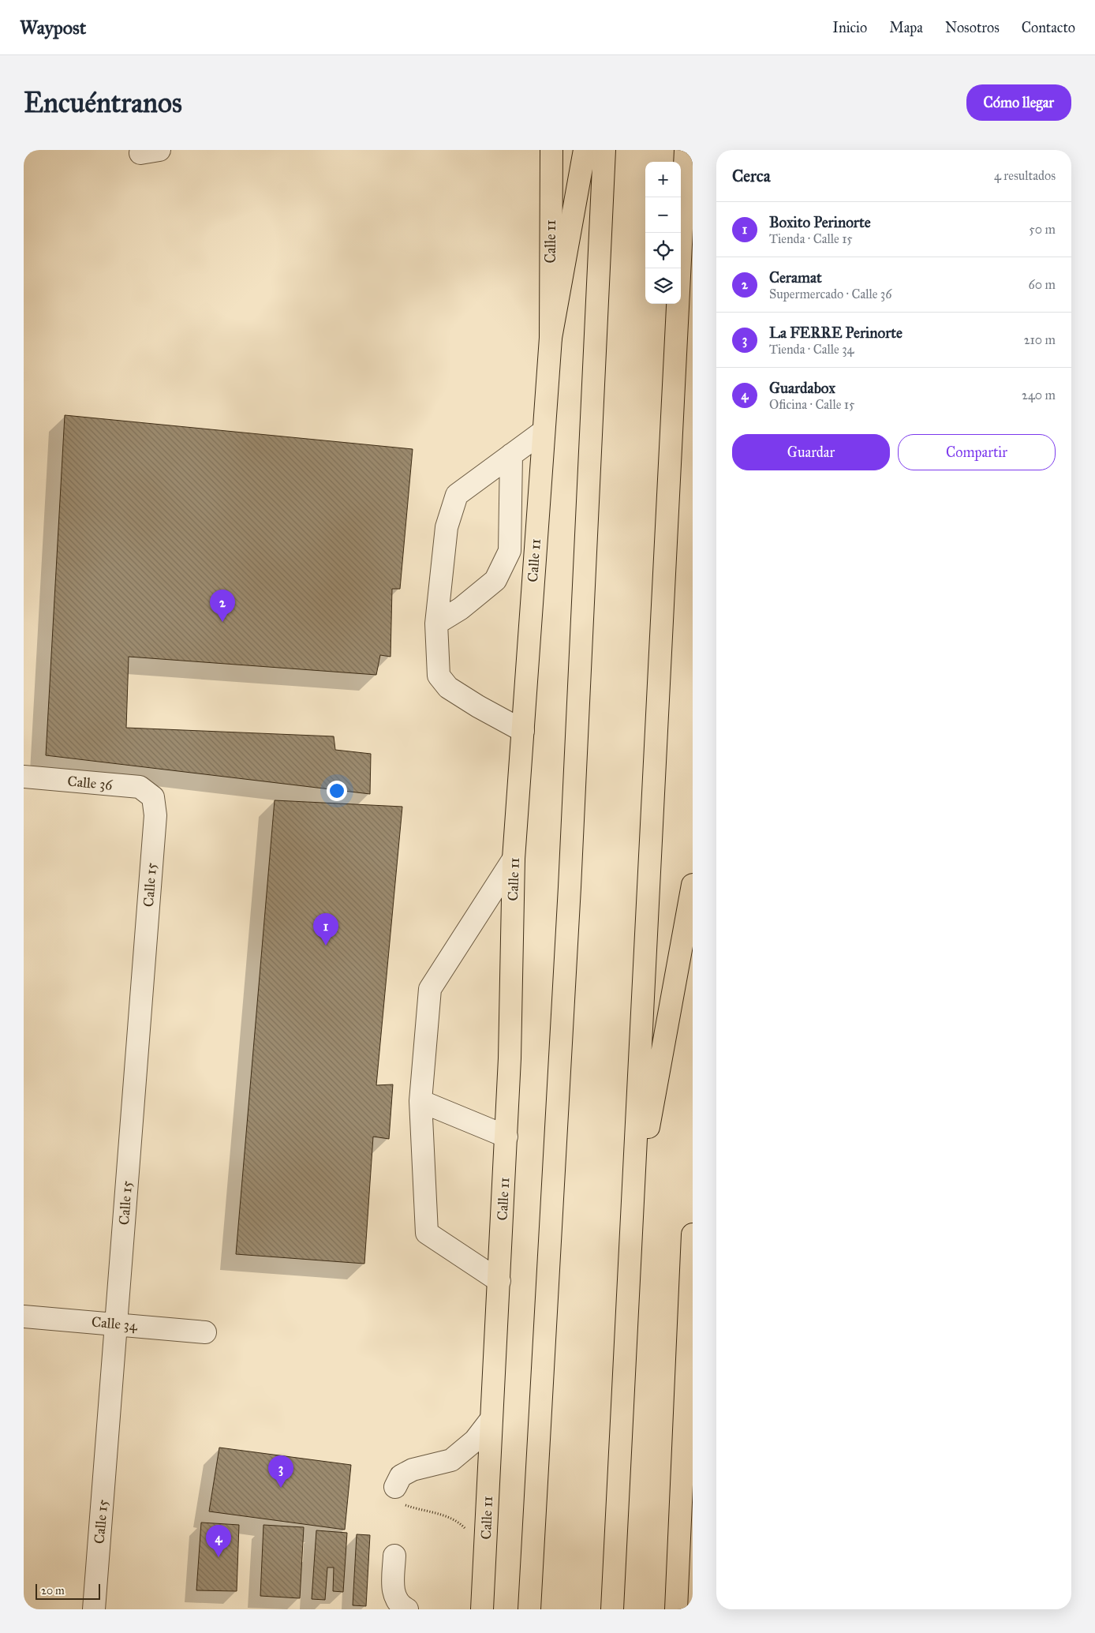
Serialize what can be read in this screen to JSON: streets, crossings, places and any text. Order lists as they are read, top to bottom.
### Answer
{
  "streets": {
    "main road": ["Calle 11"],
    "street": ["Calle 36", "Calle 15", "Calle 34"]
  },
  "crossings": [
    ["Calle 36", "Calle 15"],
    ["Calle 15", "Calle 34"]
  ],
  "scale_bar": "20 m",
  "page": {
    "header": "Waypost",
    "nav": [
      "Inicio",
      "Mapa",
      "Nosotros",
      "Contacto"
    ],
    "buttons": [
      "Cómo llegar",
      ["Guardar", "Compartir"]
    ],
    "title": "Encuéntranos",
    "heading": ["Cerca", "4 resultados"],
    "map_buttons": ["+", "−"],
    "list": [
      {
        "mark": "1",
        "name": "Boxito Perinorte",
        "note": "Tienda · Calle 15",
        "value": "50 m"
      },
      {
        "mark": "2",
        "name": "Ceramat",
        "note": "Supermercado · Calle 36",
        "value": "60 m"
      },
      {
        "mark": "3",
        "name": "La FERRE Perinorte",
        "note": "Tienda · Calle 34",
        "value": "210 m"
      },
      {
        "mark": "4",
        "name": "Guardabox",
        "note": "Oficina · Calle 15",
        "value": "240 m"
      }
    ],
    "pins": [
      "2",
      "1",
      "3",
      "4"
    ],
    "scale": "20 m"
  }
}
